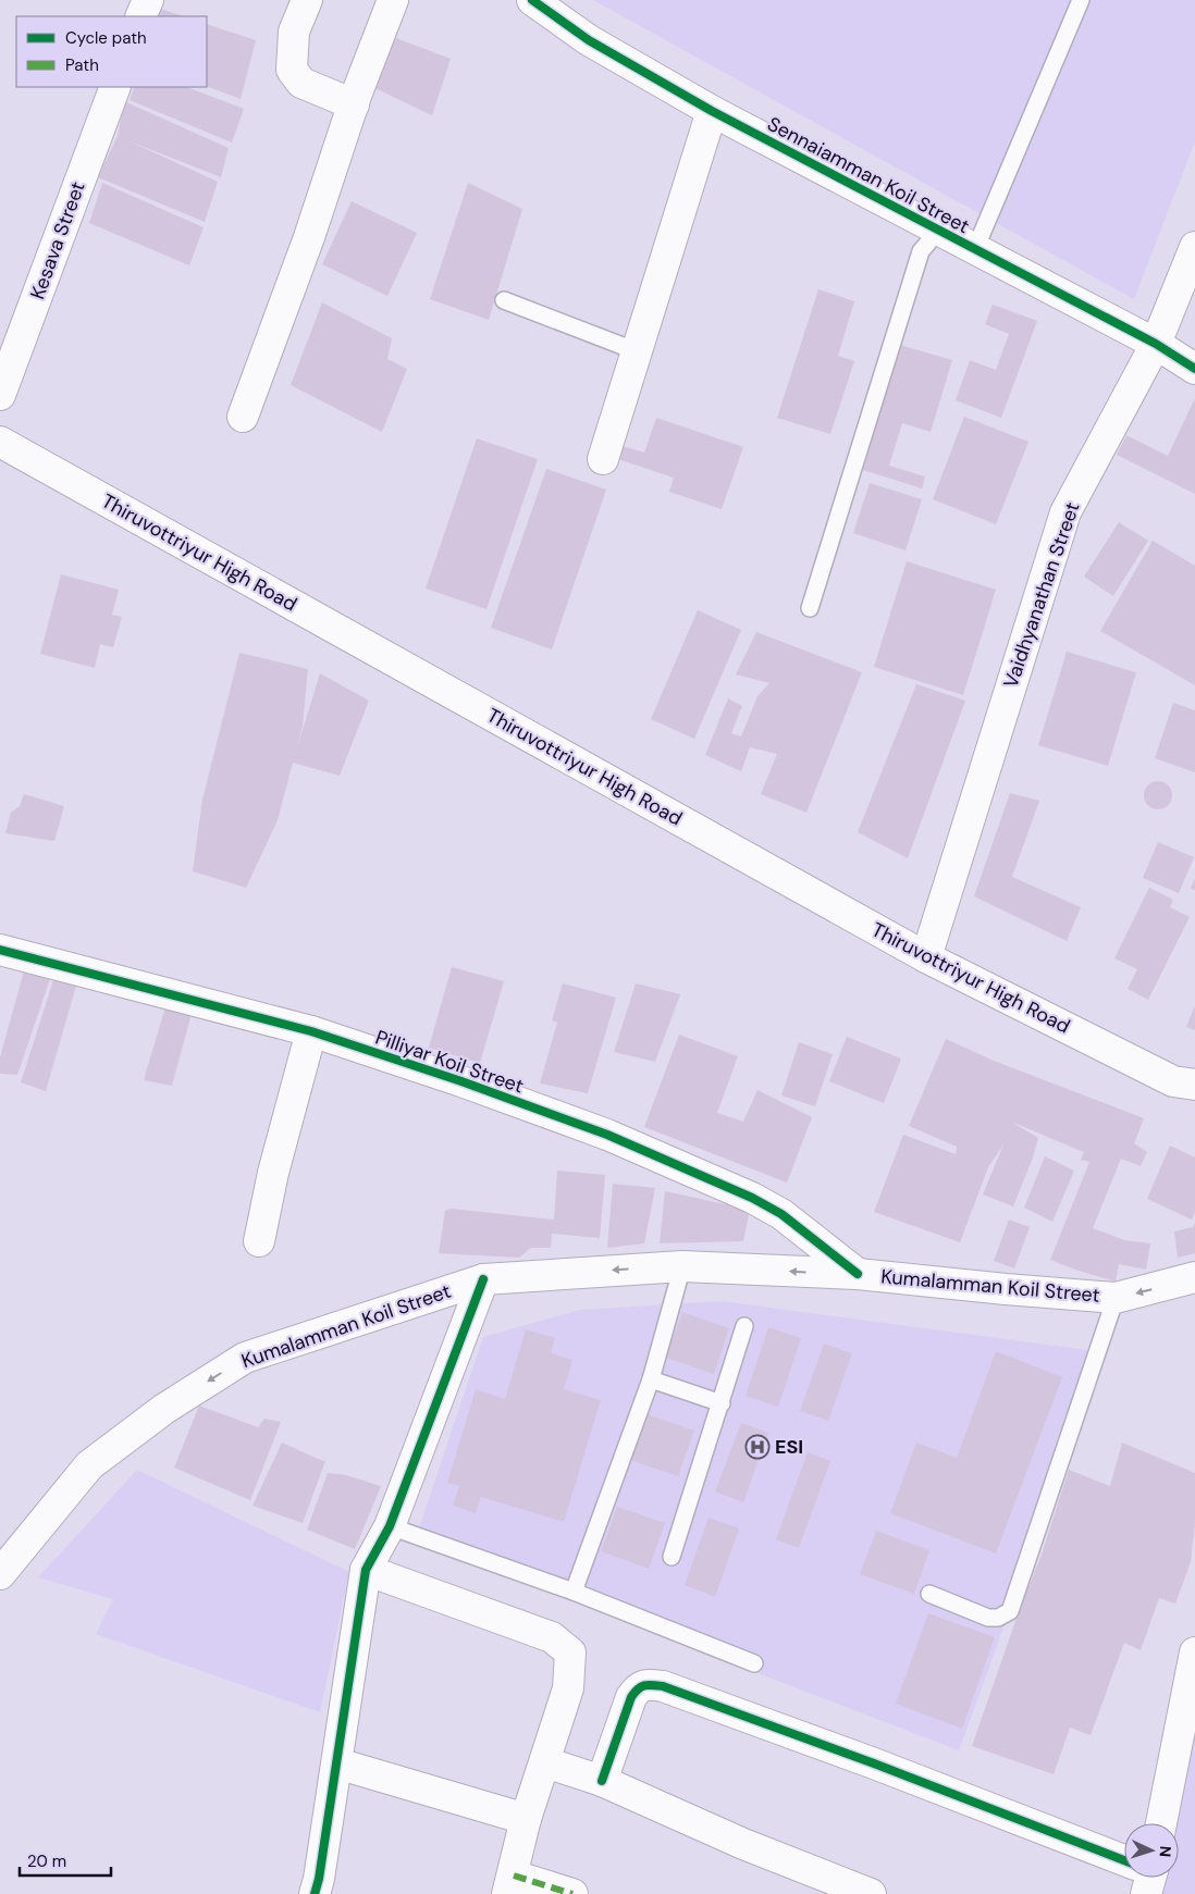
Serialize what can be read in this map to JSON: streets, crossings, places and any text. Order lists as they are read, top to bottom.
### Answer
{
  "streets": {
    "street": [
      "Sennaiamman Koil Street",
      "Kesava Street",
      "Thiruvottriyur High Road",
      "Vaidhyanathan Street",
      "Pilliyar Koil Street",
      "Kumalamman Koil Street"
    ]
  },
  "crossings": [
    ["Sennaiamman Koil Street", "Vaidhyanathan Street"],
    ["Thiruvottriyur High Road", "Vaidhyanathan Street"],
    ["Pilliyar Koil Street", "Kumalamman Koil Street"]
  ],
  "one_way": ["Kumalamman Koil Street"],
  "places": {
    "hospital": ["ESI"]
  },
  "legend": ["Cycle path", "Path"],
  "scale_bar": "20 m",
  "north": "right"
}
